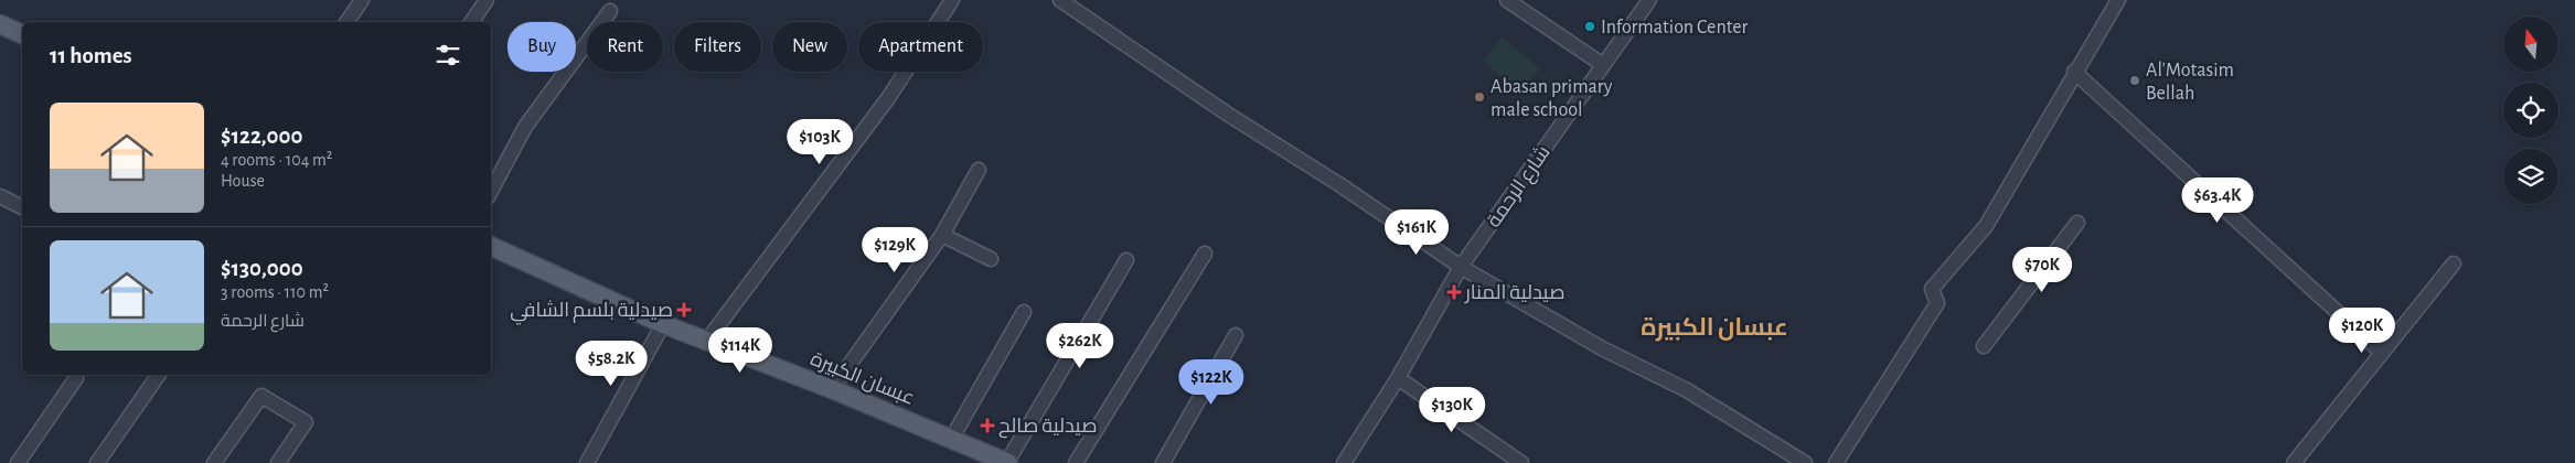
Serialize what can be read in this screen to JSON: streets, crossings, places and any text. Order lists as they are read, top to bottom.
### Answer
{
  "streets": {
    "main road": ["عبسان الكبيرة"],
    "street": ["شارع الرحمة"]
  },
  "districts": ["عبسان الكبيرة"],
  "places": {
    "other": ["Information Center", "Al'Motasim Bellah", "Abasan primary male school"],
    "health": ["صيدلية المنار", "صيدلية بلسم الشافي", "صيدلية صالح"]
  },
  "north": "top",
  "page": {
    "chip": [
      "Buy",
      "Rent",
      "Filters",
      "New",
      "Apartment"
    ],
    "heading": "11 homes",
    "list": [
      {
        "name": "$122,000",
        "note": "4 rooms · 104 m² · House"
      },
      {
        "name": "$130,000",
        "note": "3 rooms · 110 m² · شارع الرحمة"
      }
    ],
    "price": [
      "$103K",
      "$63.4K",
      "$161K",
      "$129K",
      "$70K",
      "$120K",
      "$262K",
      "$114K",
      "$58.2K",
      "$122K",
      "$130K"
    ]
  }
}
